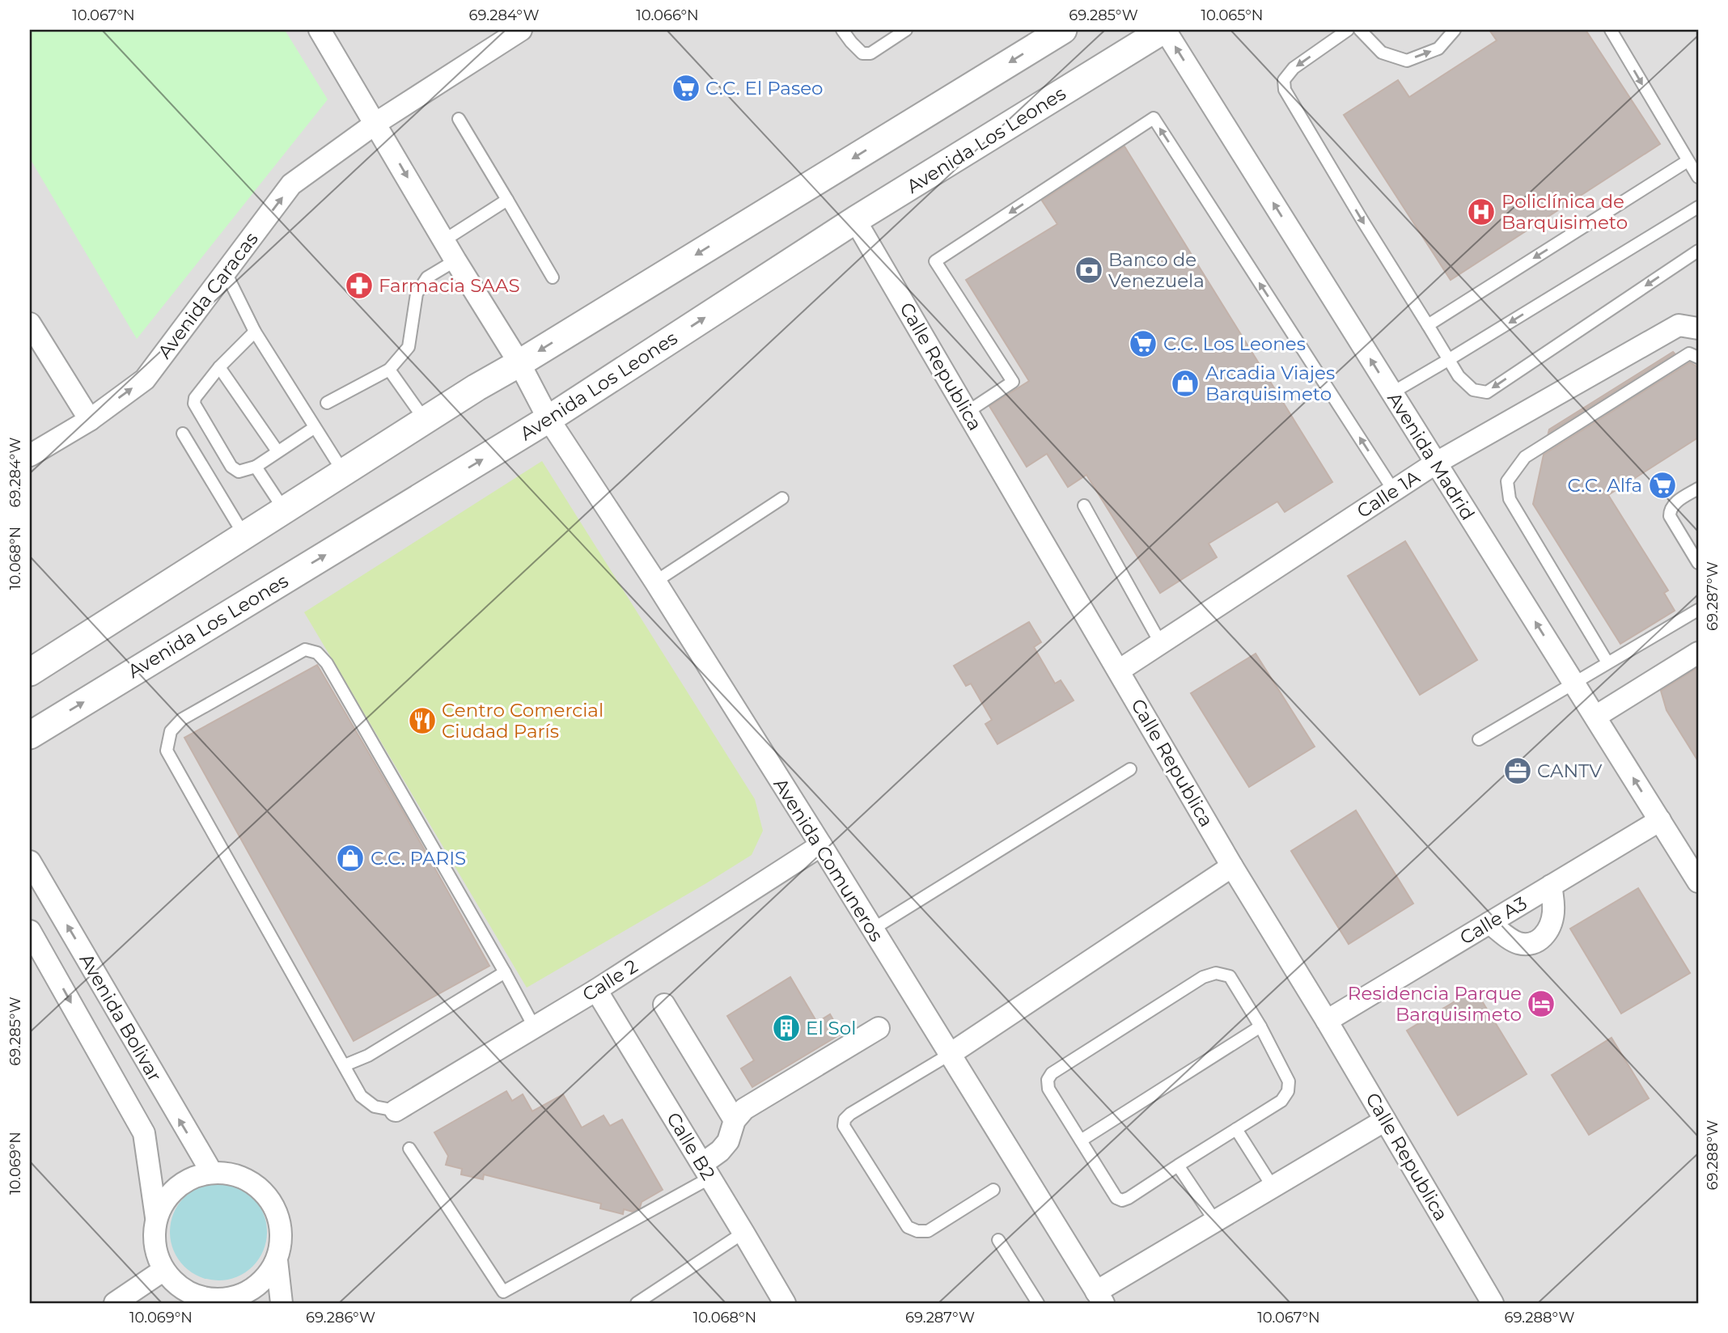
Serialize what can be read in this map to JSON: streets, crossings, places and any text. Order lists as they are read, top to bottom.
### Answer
{
  "streets": {
    "street": [
      "Avenida Los Leones",
      "Avenida Caracas",
      "Calle Republica",
      "Avenida Madrid",
      "Calle 1A",
      "Avenida Comuneros",
      "Calle A3",
      "Calle 2",
      "Avenida Bolivar",
      "Calle B2"
    ]
  },
  "crossings": [
    ["Avenida Los Leones", "Calle Republica"],
    ["Avenida Los Leones", "Avenida Madrid"],
    ["Avenida Los Leones", "Avenida Comuneros"],
    ["Avenida Caracas", "Avenida Comuneros"],
    ["Calle Republica", "Calle 1A"],
    ["Calle Republica", "Calle A3"],
    ["Avenida Madrid", "Calle 1A"],
    ["Avenida Madrid", "Calle A3"],
    ["Avenida Comuneros", "Calle 2"],
    ["Calle 2", "Calle B2"]
  ],
  "one_way": ["Avenida Caracas", "Avenida Madrid"],
  "places": {
    "supermarket": ["C.C. El Paseo", "C.C. Los Leones", "C.C. Alfa"],
    "hospital": ["Policlínica de Barquisimeto"],
    "bank": ["Banco de Venezuela"],
    "pharmacy": ["Farmacia SAAS"],
    "shop": ["Arcadia Viajes Barquisimeto", "C.C. PARIS"],
    "restaurant": ["Centro Comercial Ciudad París"],
    "office": ["CANTV"],
    "hotel": ["Residencia Parque Barquisimeto"],
    "building": ["El Sol"]
  },
  "coordinates": [
    "10.067°N",
    "69.284°W",
    "10.066°N",
    "69.285°W",
    "10.065°N",
    "10.068°N",
    "69.287°W",
    "69.288°W",
    "10.069°N",
    "69.286°W"
  ]
}
